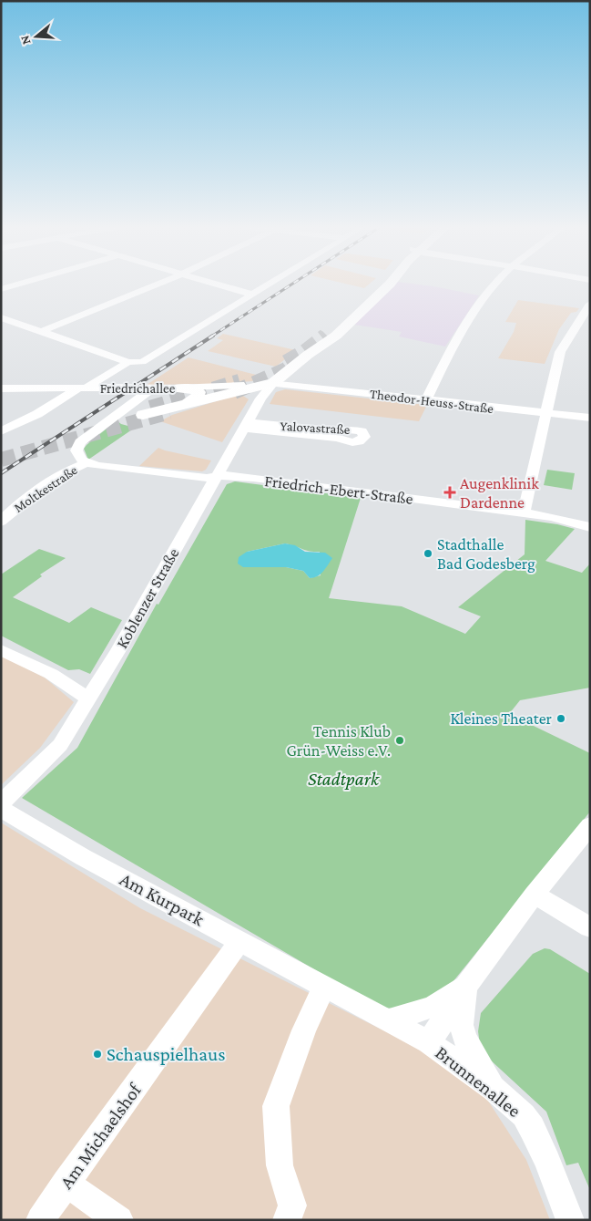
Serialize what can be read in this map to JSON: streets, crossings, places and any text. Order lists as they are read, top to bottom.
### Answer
{
  "streets": {
    "main road": ["Koblenzer Straße"],
    "street": [
      "Friedrichallee",
      "Theodor-Heuss-Straße",
      "Yalovastraße",
      "Moltkestraße",
      "Friedrich-Ebert-Straße",
      "Am Kurpark",
      "Brunnenallee",
      "Am Michaelshof"
    ]
  },
  "crossings": [
    ["Friedrichallee", "Moltkestraße"],
    ["Theodor-Heuss-Straße", "Koblenzer Straße"],
    ["Yalovastraße", "Koblenzer Straße"],
    ["Moltkestraße", "Friedrich-Ebert-Straße"],
    ["Friedrich-Ebert-Straße", "Koblenzer Straße"],
    ["Am Kurpark", "Brunnenallee"],
    ["Am Kurpark", "Am Michaelshof"]
  ],
  "parks": ["Stadtpark"],
  "places": {
    "health": ["Augenklinik Dardenne"],
    "other": [
      "Stadthalle Bad Godesberg",
      "Kleines Theater",
      "Tennis Klub Grün-Weiss e.V.",
      "Schauspielhaus"
    ]
  },
  "north": "left"
}
